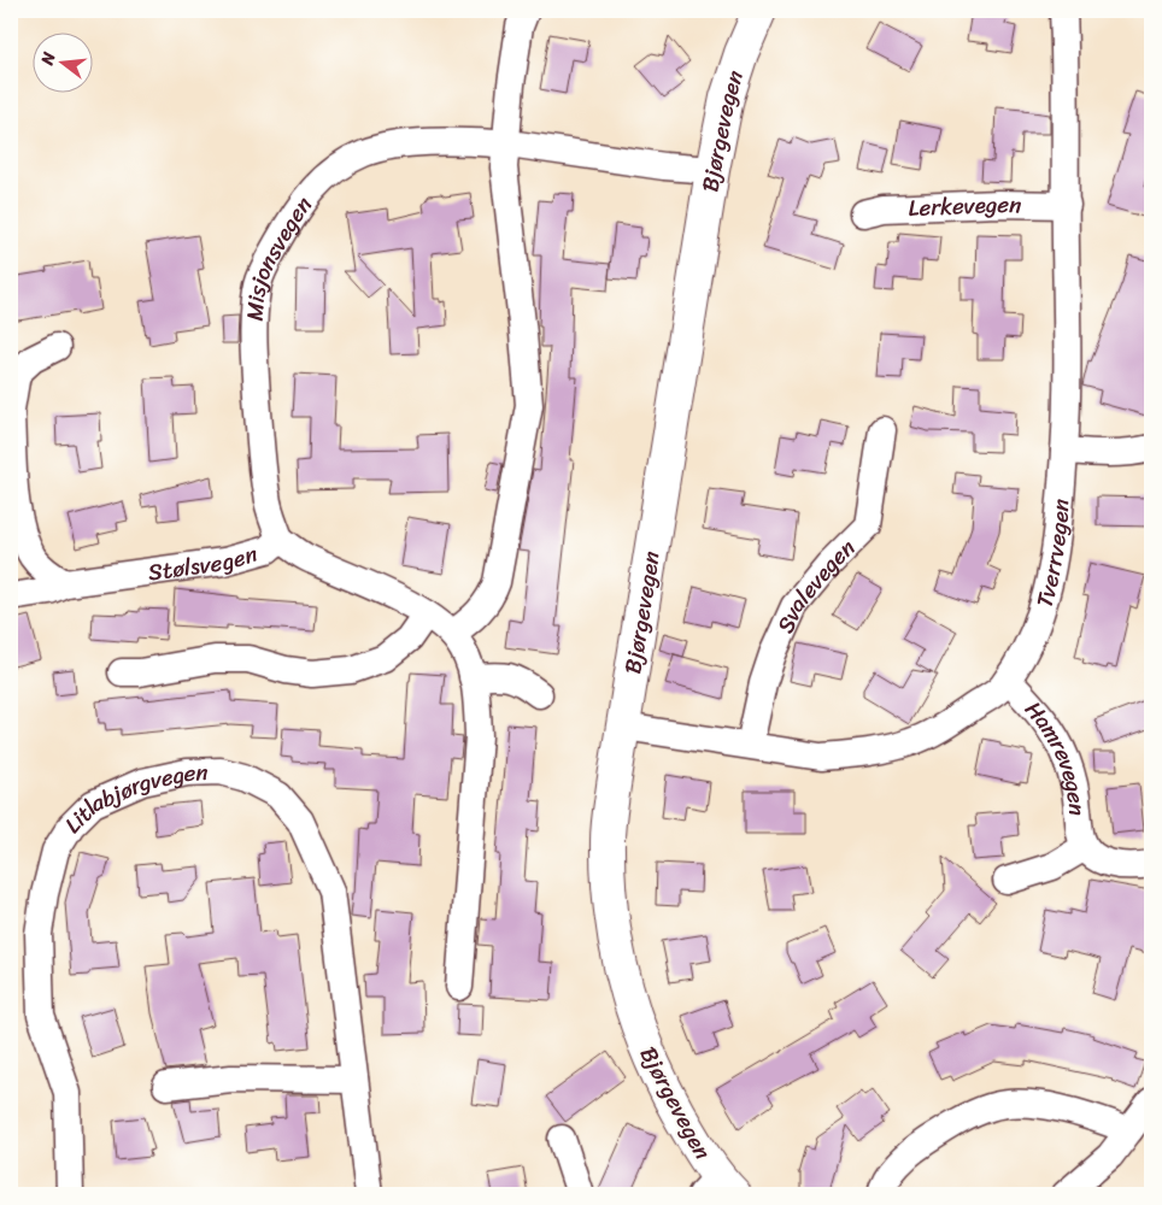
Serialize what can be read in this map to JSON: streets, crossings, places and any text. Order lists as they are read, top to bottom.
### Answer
{
  "streets": {
    "street": [
      "Bjørgevegen",
      "Lerkevegen",
      "Misjonsvegen",
      "Tverrvegen",
      "Stølsvegen",
      "Svalevegen",
      "Hamrevegen",
      "Litlabjørgvegen"
    ]
  },
  "crossings": [
    ["Bjørgevegen", "Misjonsvegen"],
    ["Bjørgevegen", "Tverrvegen"],
    ["Lerkevegen", "Tverrvegen"],
    ["Misjonsvegen", "Stølsvegen"],
    ["Tverrvegen", "Svalevegen"],
    ["Tverrvegen", "Hamrevegen"]
  ],
  "north": "left"
}
